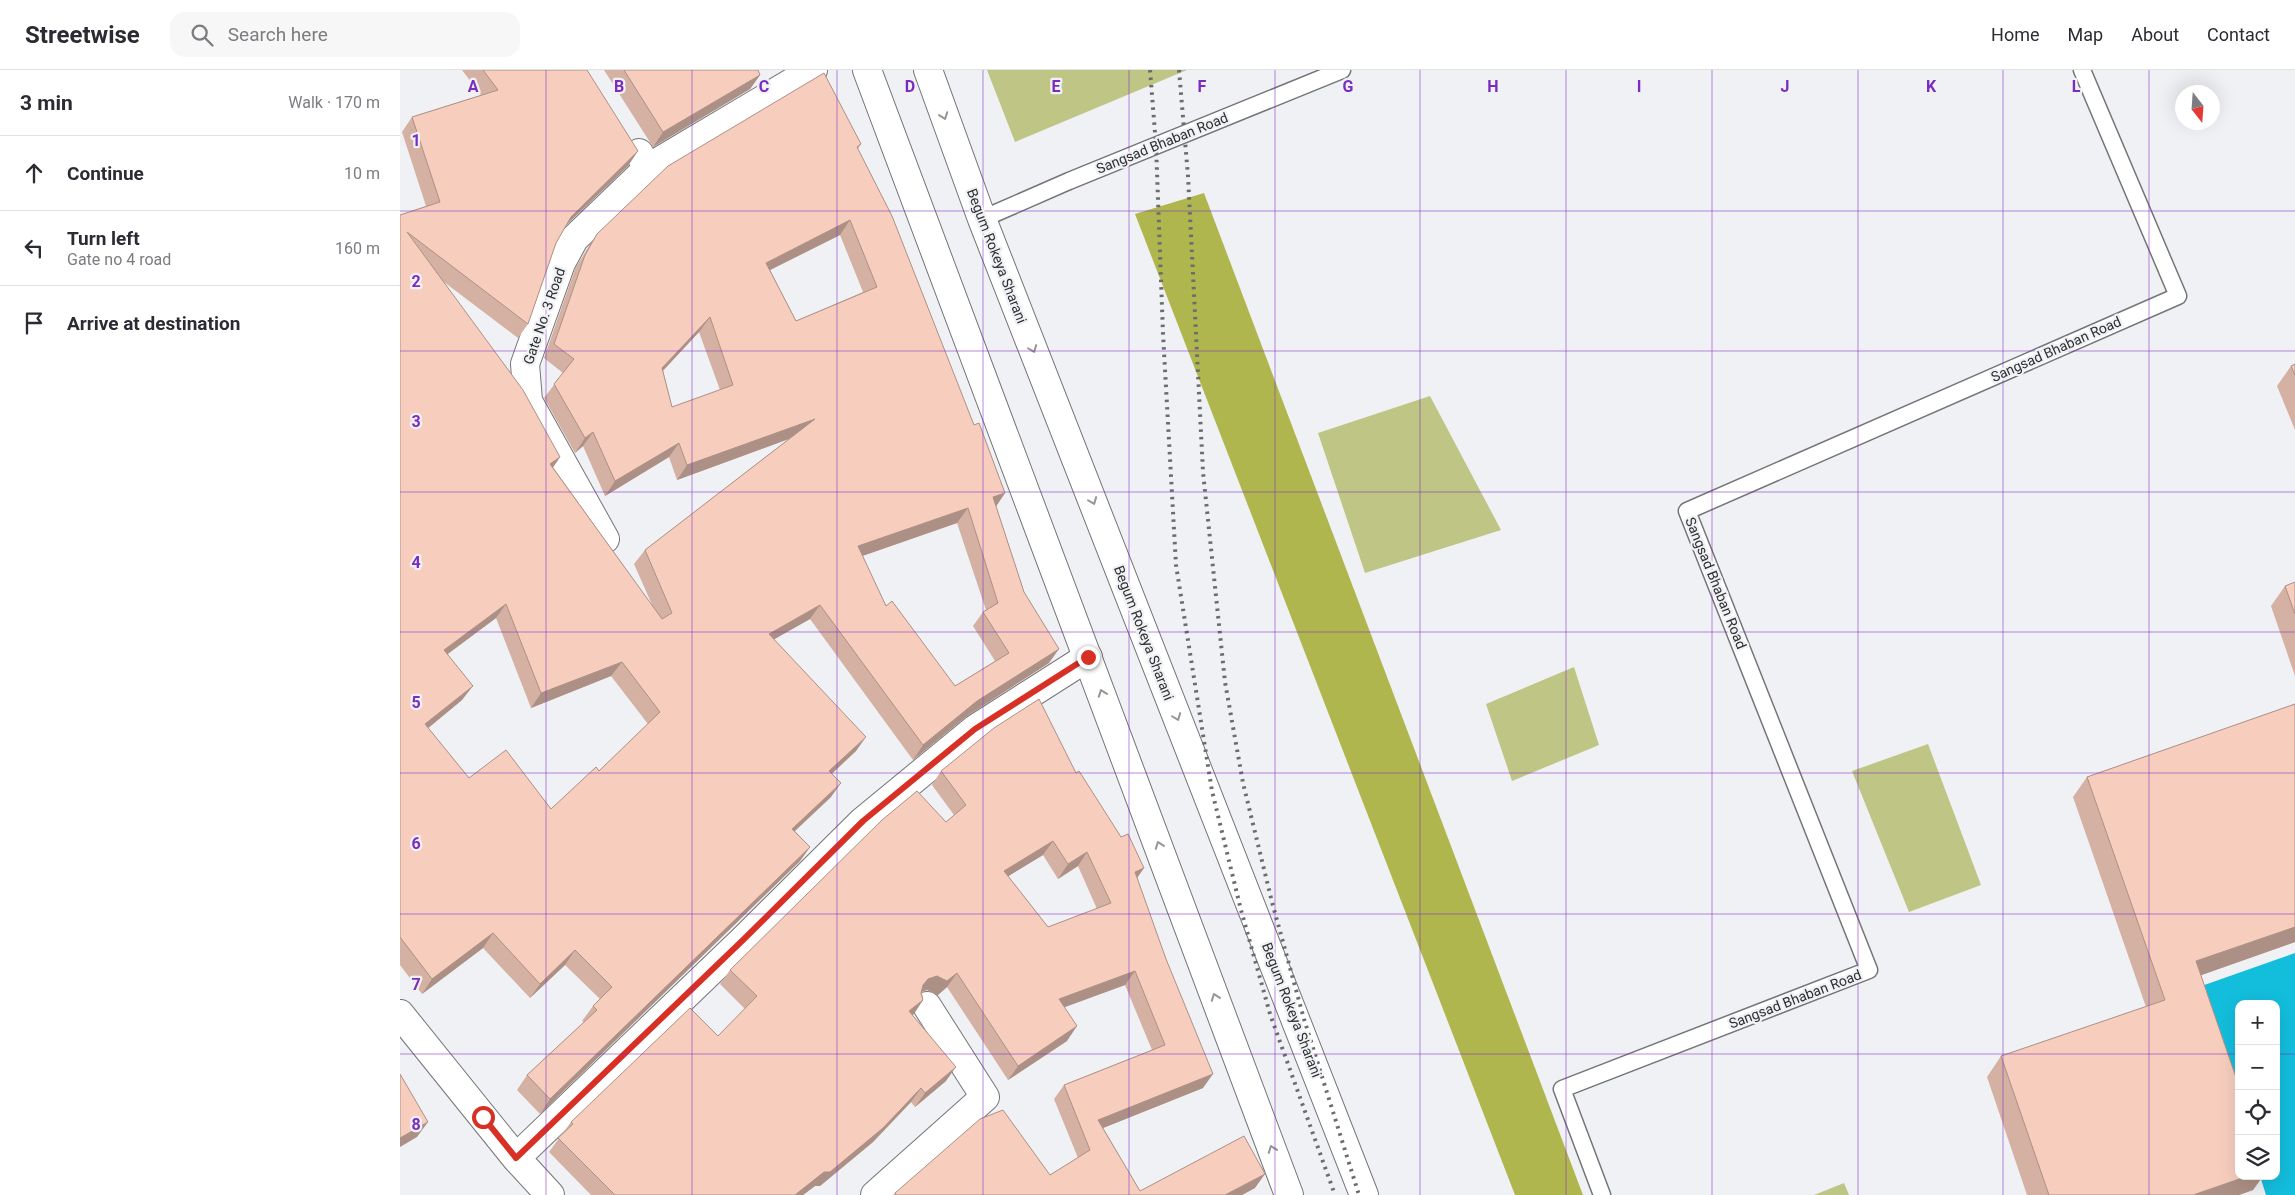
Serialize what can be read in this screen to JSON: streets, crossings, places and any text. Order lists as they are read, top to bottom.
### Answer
{
  "streets": {
    "main road": ["Begum Rokeya Sharani", "Gate No. 3 Road"],
    "lane": ["Sangsad Bhaban Road"]
  },
  "crossings": [
    ["Sangsad Bhaban Road", "Begum Rokeya Sharani"]
  ],
  "north": "bottom",
  "page": {
    "header": "Streetwise",
    "search": "Search here",
    "nav": [
      "Home",
      "Map",
      "About",
      "Contact"
    ],
    "heading": ["3 min", "Walk · 170 m"],
    "list": [
      ["Continue", "10 m"],
      ["Turn left", "Gate no 4 road", "160 m"],
      "Arrive at destination"
    ],
    "map_buttons": ["+", "−"]
  },
  "grid": {
    "columns": [
      "A",
      "B",
      "C",
      "D",
      "E",
      "F",
      "G",
      "H",
      "I",
      "J",
      "K",
      "L"
    ],
    "rows": [
      "1",
      "2",
      "3",
      "4",
      "5",
      "6",
      "7",
      "8"
    ]
  }
}
